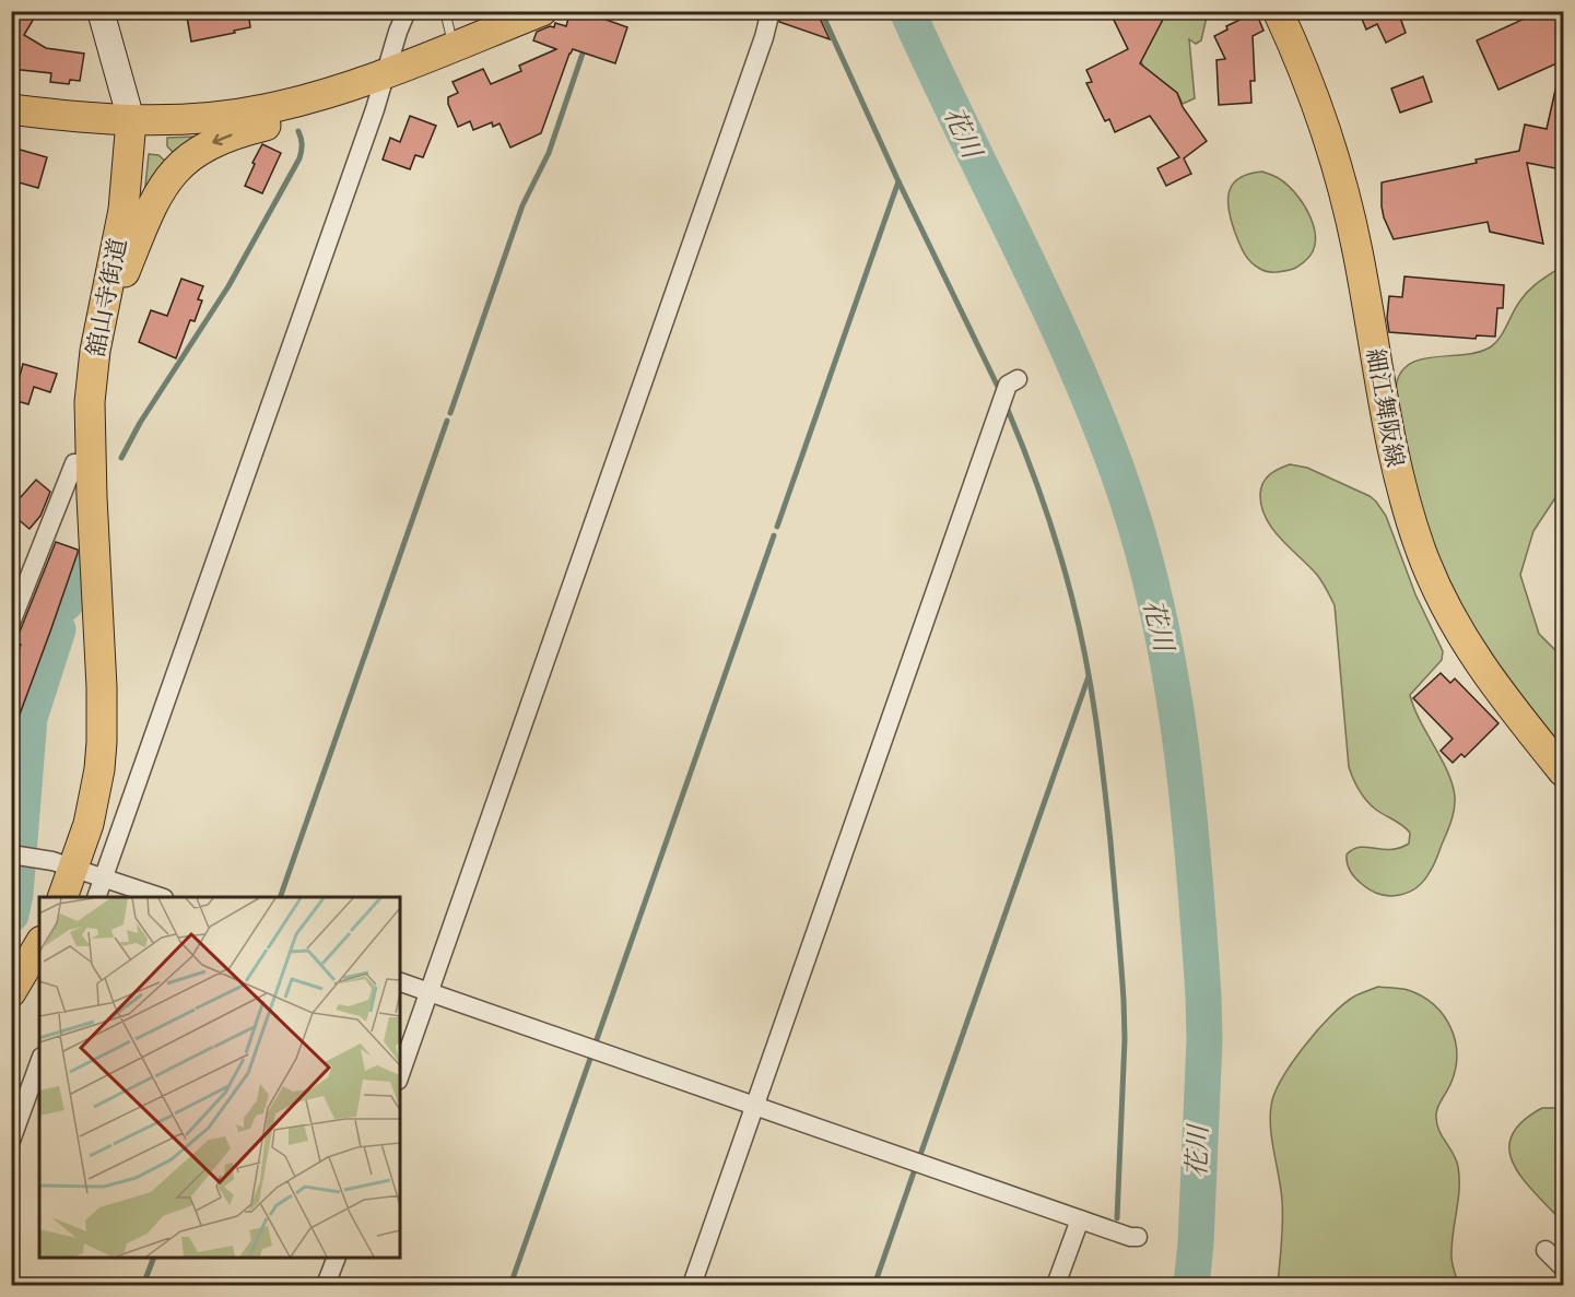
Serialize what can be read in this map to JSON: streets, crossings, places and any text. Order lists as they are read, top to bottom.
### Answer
{
  "streets": {
    "main road": ["舘山寺街道", "細江舞阪線"]
  },
  "water": ["花川"]
}
